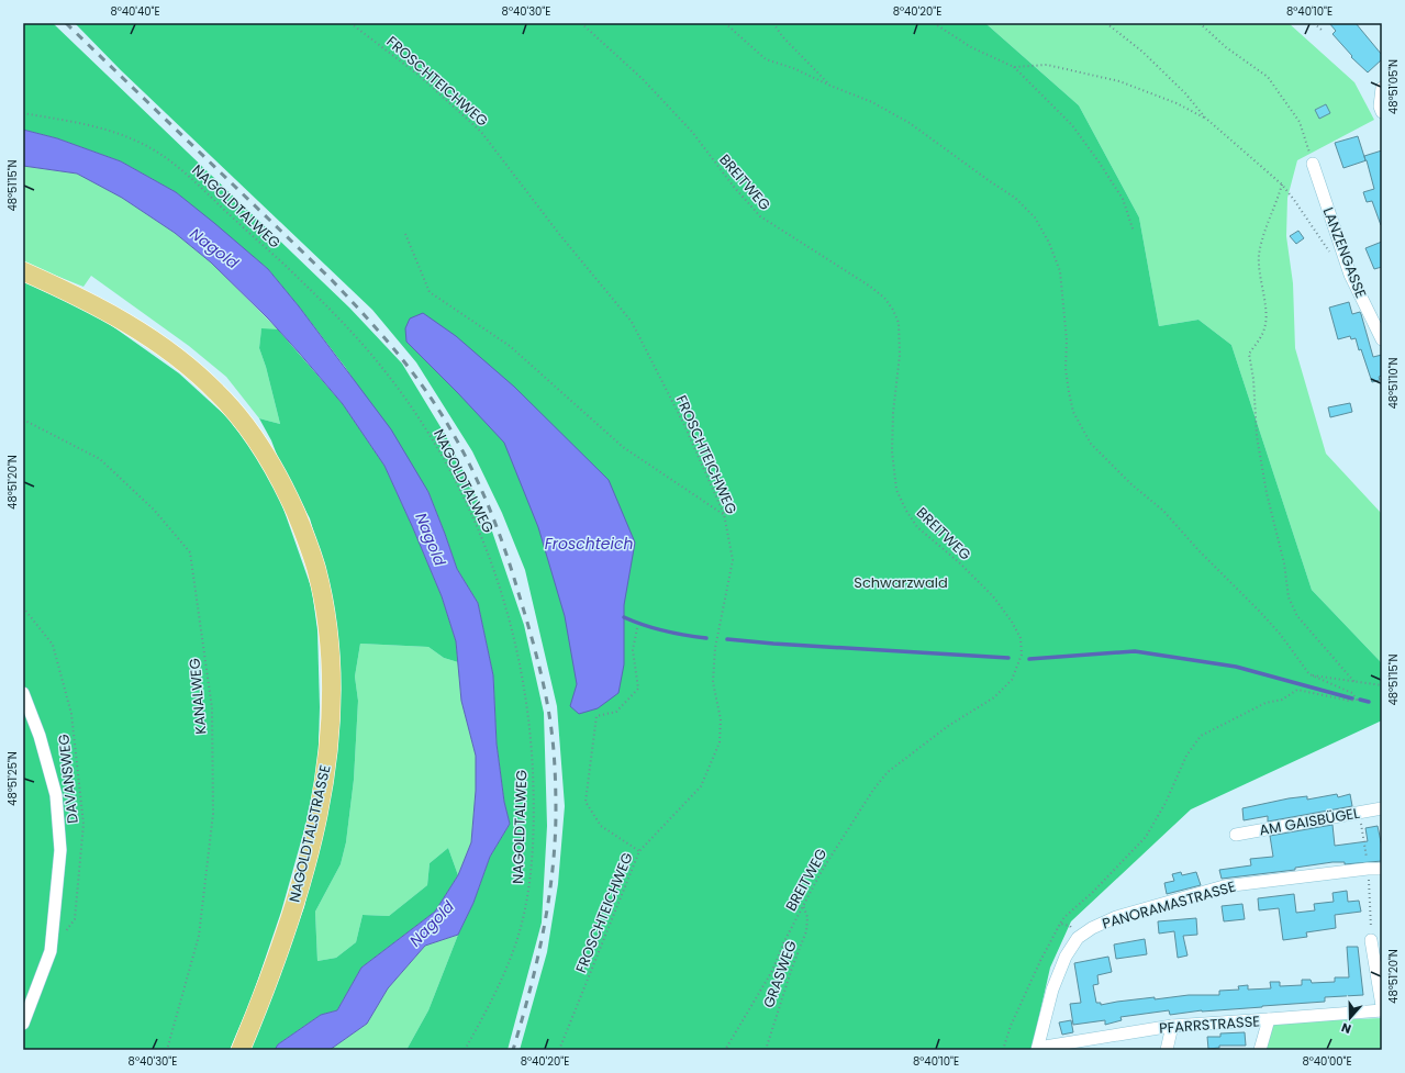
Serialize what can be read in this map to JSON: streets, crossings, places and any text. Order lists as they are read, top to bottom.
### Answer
{
  "streets": {
    "main road": ["NAGOLDTALSTRASSE"],
    "street": [
      "LANZENGASSE",
      "AM GAISBÜGEL",
      "PANORAMASTRASSE",
      "PFARRSTRASSE"
    ],
    "path": [
      "FROSCHTEICHWEG",
      "BREITWEG",
      "NAGOLDTALWEG",
      "KANALWEG",
      "DAVANSWEG",
      "GRASWEG"
    ]
  },
  "crossings": [
    ["BREITWEG", "GRASWEG"],
    ["PANORAMASTRASSE", "PFARRSTRASSE"]
  ],
  "water": ["Nagold", "Froschteich"],
  "parks": ["Schwarzwald"],
  "north": "bottom",
  "coordinates": [
    "8°40'40\"E",
    "8°40'30\"E",
    "8°40'20\"E",
    "8°40'10\"E",
    "48°51'05\"N",
    "48°51'15\"N",
    "48°51'10\"N",
    "48°51'20\"N",
    "48°51'25\"N",
    "8°40'00\"E"
  ]
}
